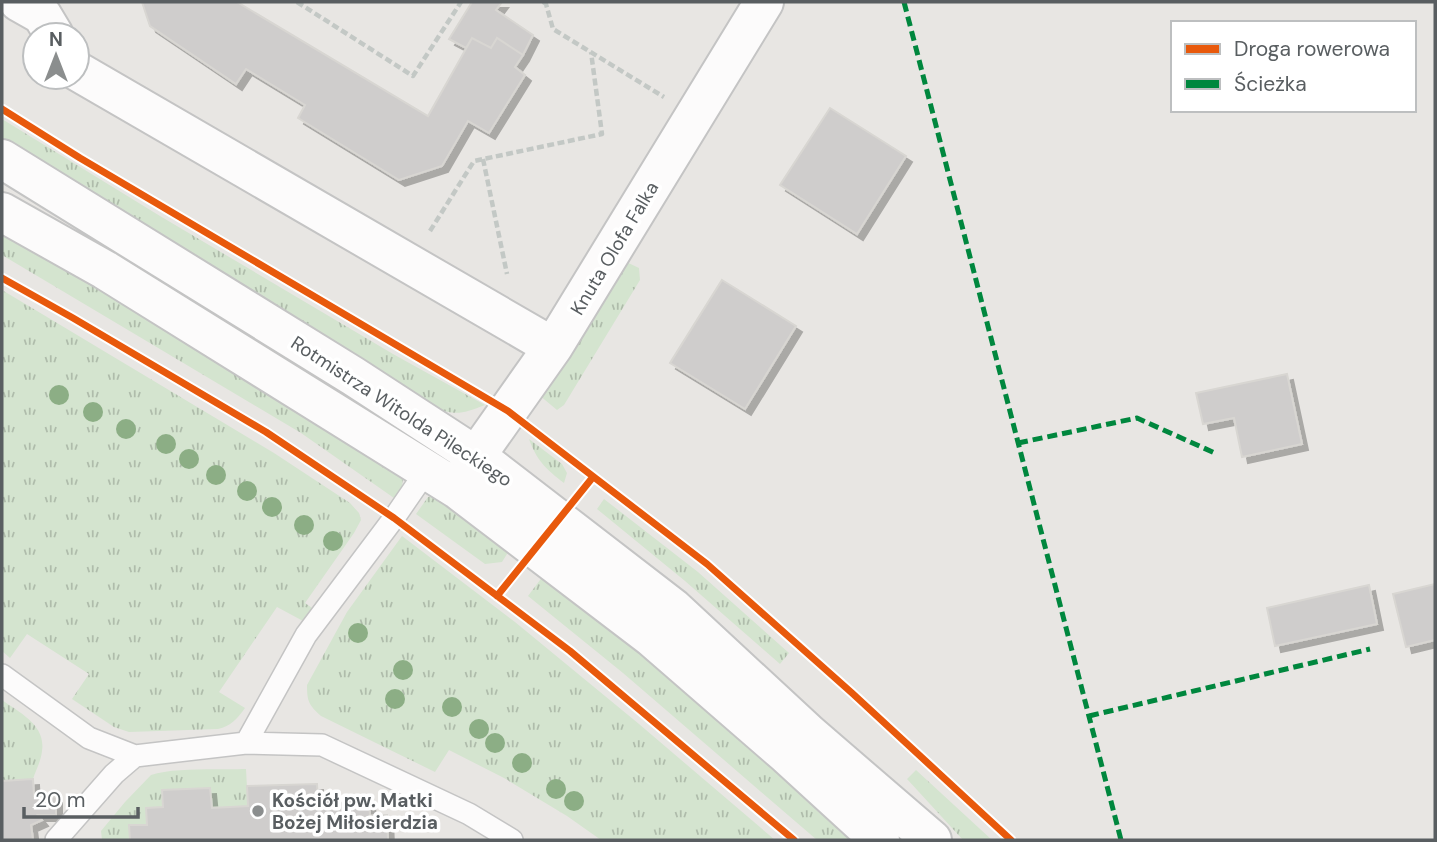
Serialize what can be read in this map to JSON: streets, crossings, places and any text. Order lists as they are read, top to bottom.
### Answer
{
  "streets": {
    "main road": ["Knuta Olofa Falka", "Rotmistrza Witolda Pileckiego"]
  },
  "crossings": [
    ["Knuta Olofa Falka", "Rotmistrza Witolda Pileckiego"]
  ],
  "places": ["Kościół pw. Matki Bożej Miłosierdzia"],
  "legend": ["Droga rowerowa", "Ścieżka"],
  "scale_bar": "20 m",
  "north": "top"
}
